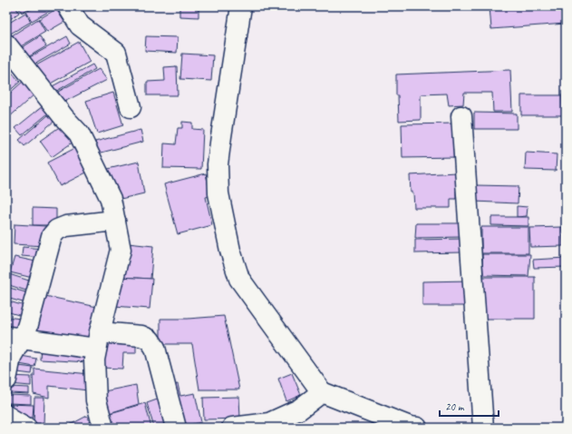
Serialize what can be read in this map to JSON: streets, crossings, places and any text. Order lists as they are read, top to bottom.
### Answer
{
  "scale_bar": "20 m"
}
